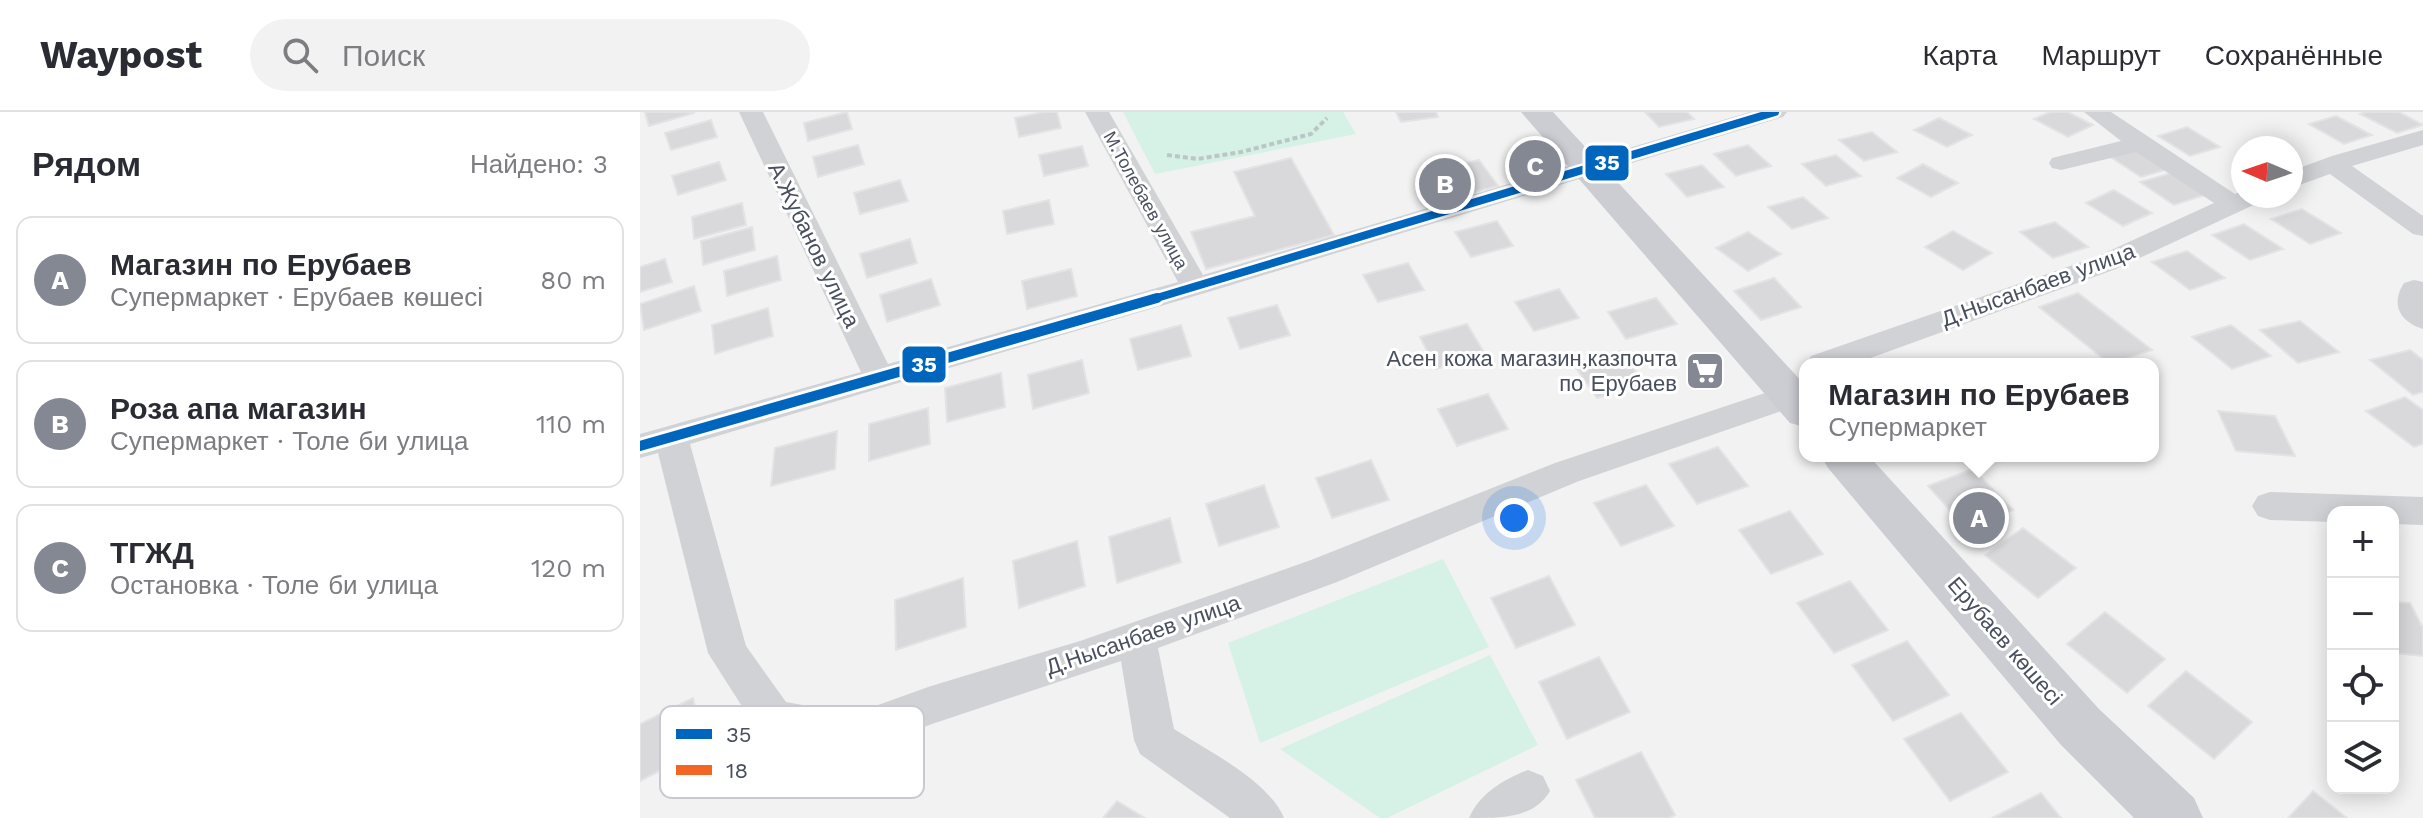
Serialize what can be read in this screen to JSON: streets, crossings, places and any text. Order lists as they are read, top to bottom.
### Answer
{
  "streets": {
    "main road": ["Ерубаев көшесі"],
    "street": ["М.Толебаев улица", "А.Жубанов улица", "Д.Нысанбаев улица"]
  },
  "places": {
    "supermarket": ["Асен кожа магазин,казпочта по Ерубаев"]
  },
  "lines": ["transit line 35"],
  "legend": ["35", "18"],
  "north": "left",
  "page": {
    "header": "Waypost",
    "search": "Поиск",
    "nav": ["Карта", "Маршрут", "Сохранённые"],
    "heading": ["Рядом", "Найдено: 3"],
    "pins": ["C", "B", "A"],
    "list": [
      {
        "mark": "A",
        "name": "Магазин по Ерубаев",
        "note": "Супермаркет · Ерубаев көшесі",
        "value": "80 m"
      },
      {
        "mark": "B",
        "name": "Роза апа магазин",
        "note": "Супермаркет · Толе би улица",
        "value": "110 m"
      },
      {
        "mark": "C",
        "name": "ТГЖД",
        "note": "Остановка · Толе би улица",
        "value": "120 m"
      }
    ],
    "popup": ["Магазин по Ерубаев", "Супермаркет"],
    "map_buttons": ["+", "−"]
  }
}
